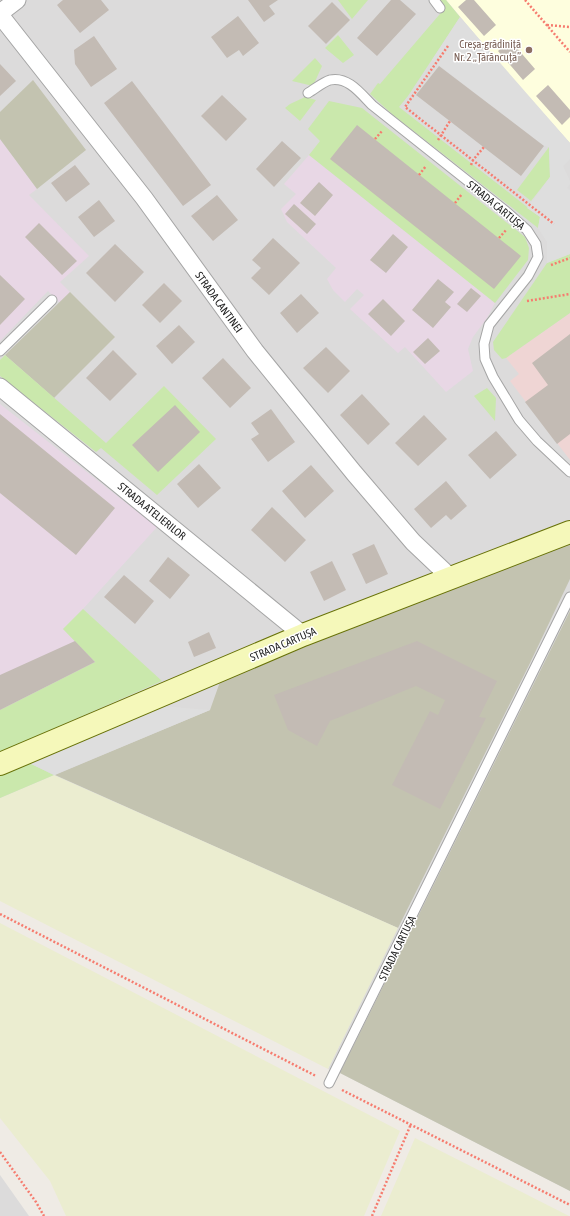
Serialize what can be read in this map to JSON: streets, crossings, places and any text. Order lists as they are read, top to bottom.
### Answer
{
  "streets": {
    "street": ["STRADA CARTUȘA", "STRADA CANTINEI", "STRADA ATELIERILOR"]
  },
  "crossings": [
    ["STRADA CARTUȘA", "STRADA CANTINEI"],
    ["STRADA CARTUȘA", "STRADA ATELIERILOR"]
  ],
  "places": ["Creșa-grădiniță Nr. 2 „Țărăncuța”"]
}
